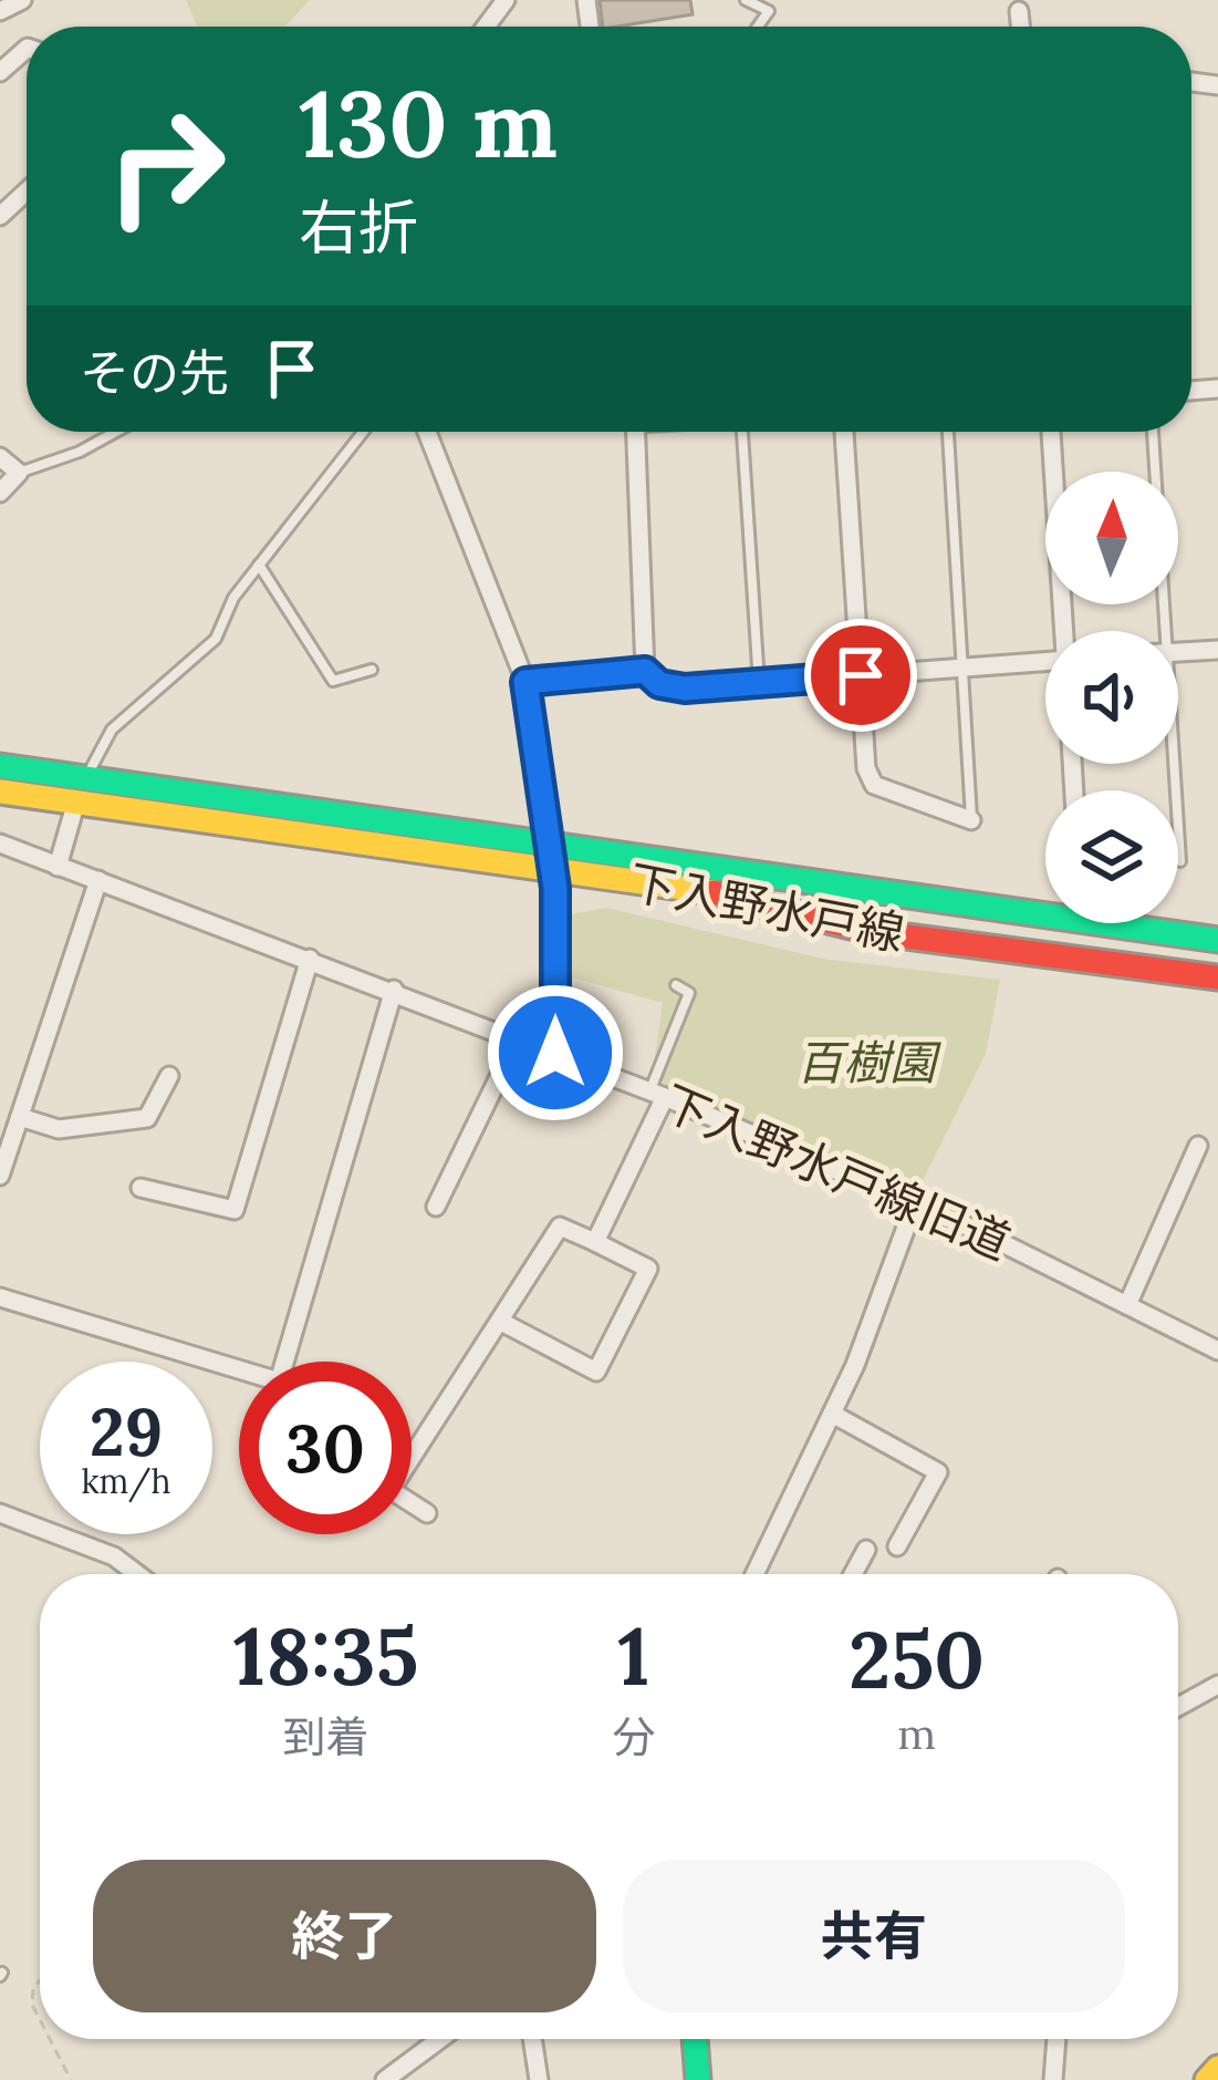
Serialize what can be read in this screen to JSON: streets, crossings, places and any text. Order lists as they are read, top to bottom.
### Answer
{
  "streets": {
    "main road": ["下入野水戸線"],
    "street": ["下入野水戸線旧道"]
  },
  "parks": ["百樹園"],
  "north": "top",
  "page": {
    "turn": ["130 m", "右折"],
    "then": "その先",
    "speed": "29 km/h",
    "limit": "30",
    "eta": [
      "18:35",
      "到着",
      "1",
      "分",
      "250",
      "m"
    ],
    "buttons": ["終了", "共有"]
  }
}
